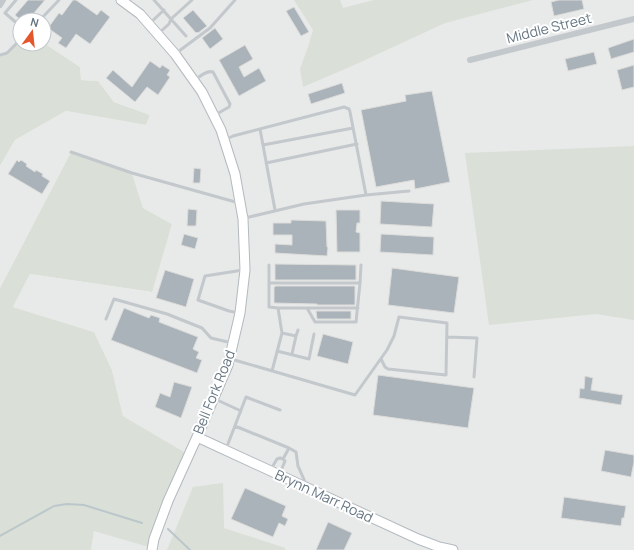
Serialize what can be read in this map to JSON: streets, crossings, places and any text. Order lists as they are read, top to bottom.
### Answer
{
  "streets": {
    "main road": ["Bell Fork Road", "Brynn Marr Road"],
    "street": ["Middle Street"]
  },
  "crossings": [
    ["Bell Fork Road", "Brynn Marr Road"]
  ],
  "north": "top"
}
